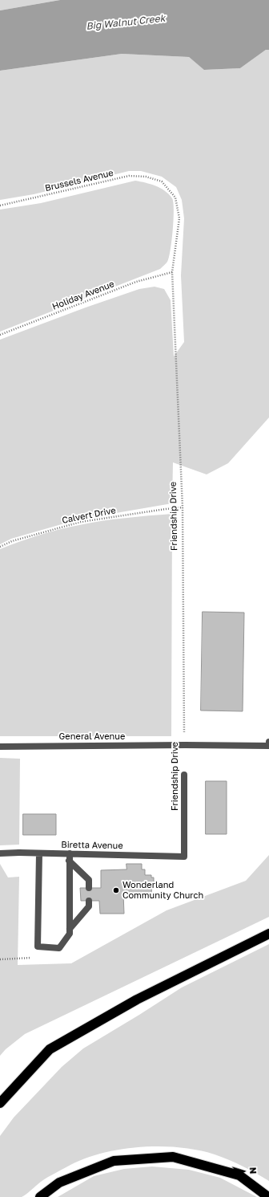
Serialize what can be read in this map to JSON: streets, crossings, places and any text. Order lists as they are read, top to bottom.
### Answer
{
  "streets": {
    "street": ["Friendship Drive", "General Avenue", "Biretta Avenue"],
    "path": ["Brussels Avenue", "Holiday Avenue", "Calvert Drive"]
  },
  "crossings": [
    ["Brussels Avenue", "Friendship Drive"],
    ["Holiday Avenue", "Friendship Drive"],
    ["Calvert Drive", "Friendship Drive"],
    ["Friendship Drive", "General Avenue"],
    ["Friendship Drive", "Biretta Avenue"]
  ],
  "water": ["Big Walnut Creek"],
  "places": ["Wonderland Community Church"],
  "north": "right"
}
